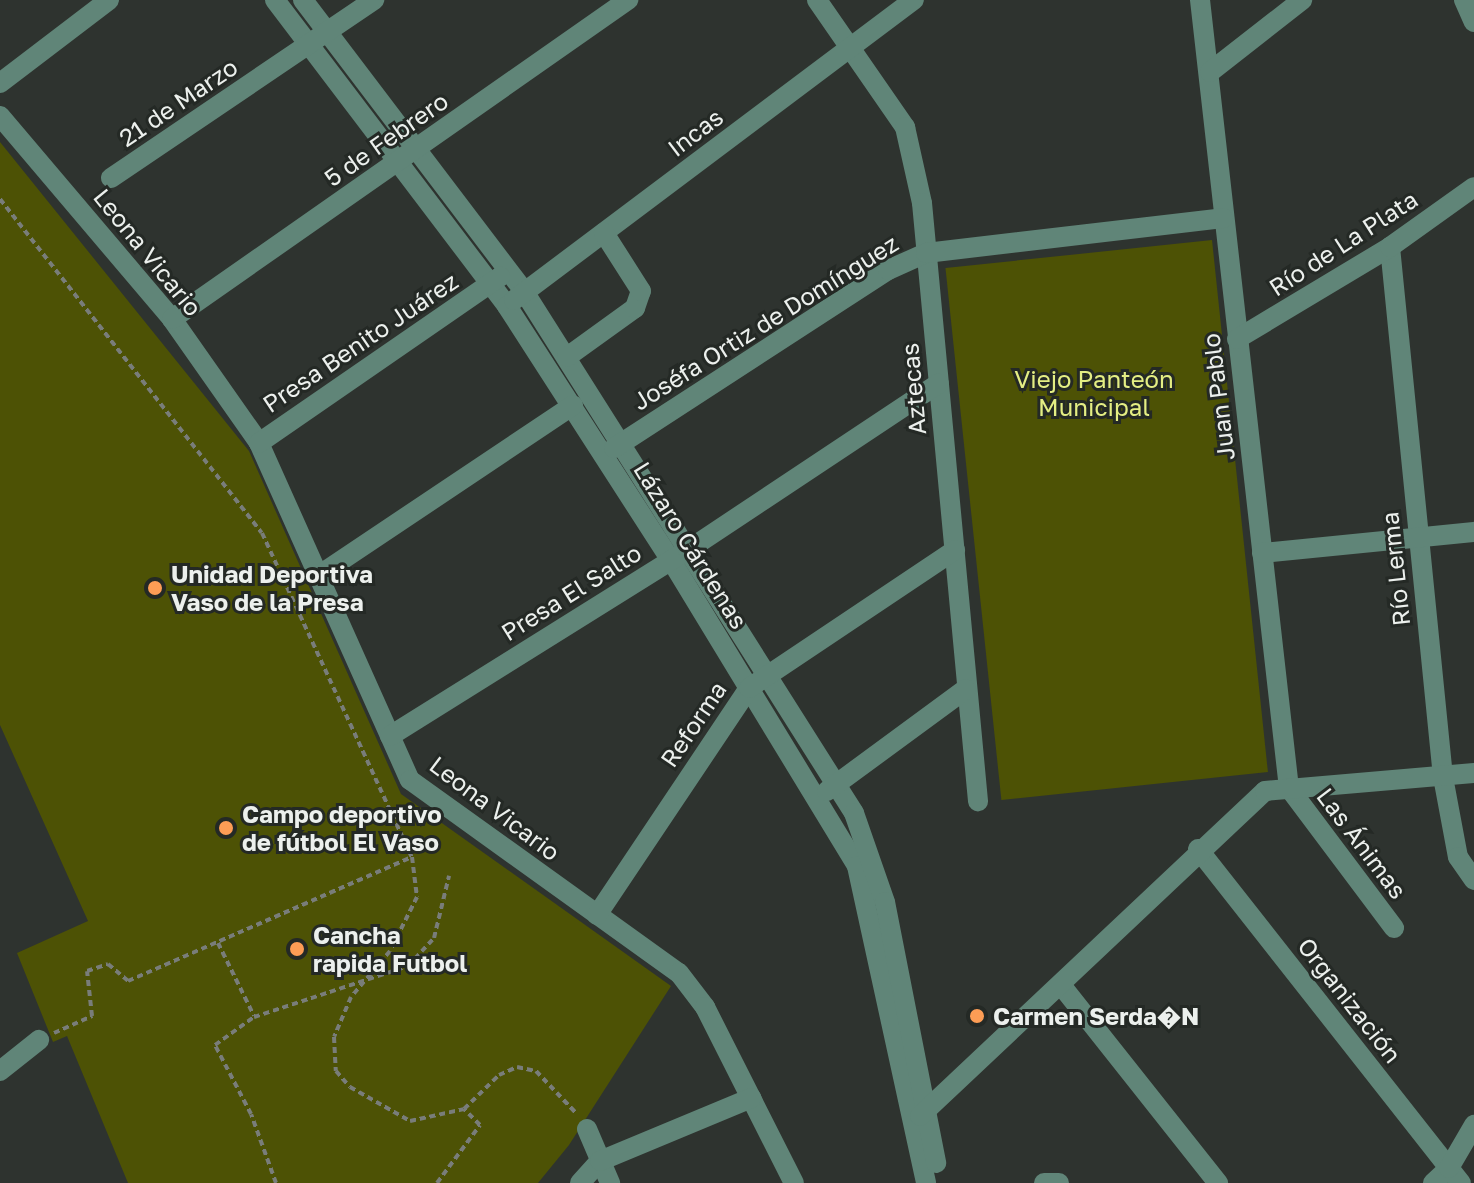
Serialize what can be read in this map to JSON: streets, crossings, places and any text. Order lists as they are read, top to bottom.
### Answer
{
  "streets": {
    "street": [
      "21 de Marzo",
      "Incas",
      "5 de Febrero",
      "Río de La Plata",
      "Leona Vicario",
      "Joséfa Ortiz de Domínguez",
      "Presa Benito Juárez",
      "Aztecas",
      "Juan Pablo",
      "Lázaro Cárdenas",
      "Río Lerma",
      "Presa El Salto",
      "Reforma",
      "Las Ánimas",
      "Organización"
    ]
  },
  "crossings": [
    ["21 de Marzo", "Lázaro Cárdenas"],
    ["Incas", "Aztecas"],
    ["Incas", "Lázaro Cárdenas"],
    ["5 de Febrero", "Leona Vicario"],
    ["5 de Febrero", "Lázaro Cárdenas"],
    ["Río de La Plata", "Juan Pablo"],
    ["Río de La Plata", "Río Lerma"],
    ["Leona Vicario", "Presa Benito Juárez"],
    ["Leona Vicario", "Presa El Salto"],
    ["Leona Vicario", "Reforma"],
    ["Joséfa Ortiz de Domínguez", "Aztecas"],
    ["Joséfa Ortiz de Domínguez", "Juan Pablo"],
    ["Joséfa Ortiz de Domínguez", "Lázaro Cárdenas"],
    ["Presa Benito Juárez", "Lázaro Cárdenas"],
    ["Aztecas", "Presa El Salto"],
    ["Aztecas", "Reforma"],
    ["Juan Pablo", "Las Ánimas"],
    ["Lázaro Cárdenas", "Presa El Salto"],
    ["Lázaro Cárdenas", "Reforma"]
  ],
  "parks": ["Viejo Panteón Municipal"],
  "places": [
    "Unidad Deportiva Vaso de la Presa",
    "Campo deportivo de fútbol El Vaso",
    "Cancha rapida Futbol",
    "Carmen Serda�N"
  ]
}
